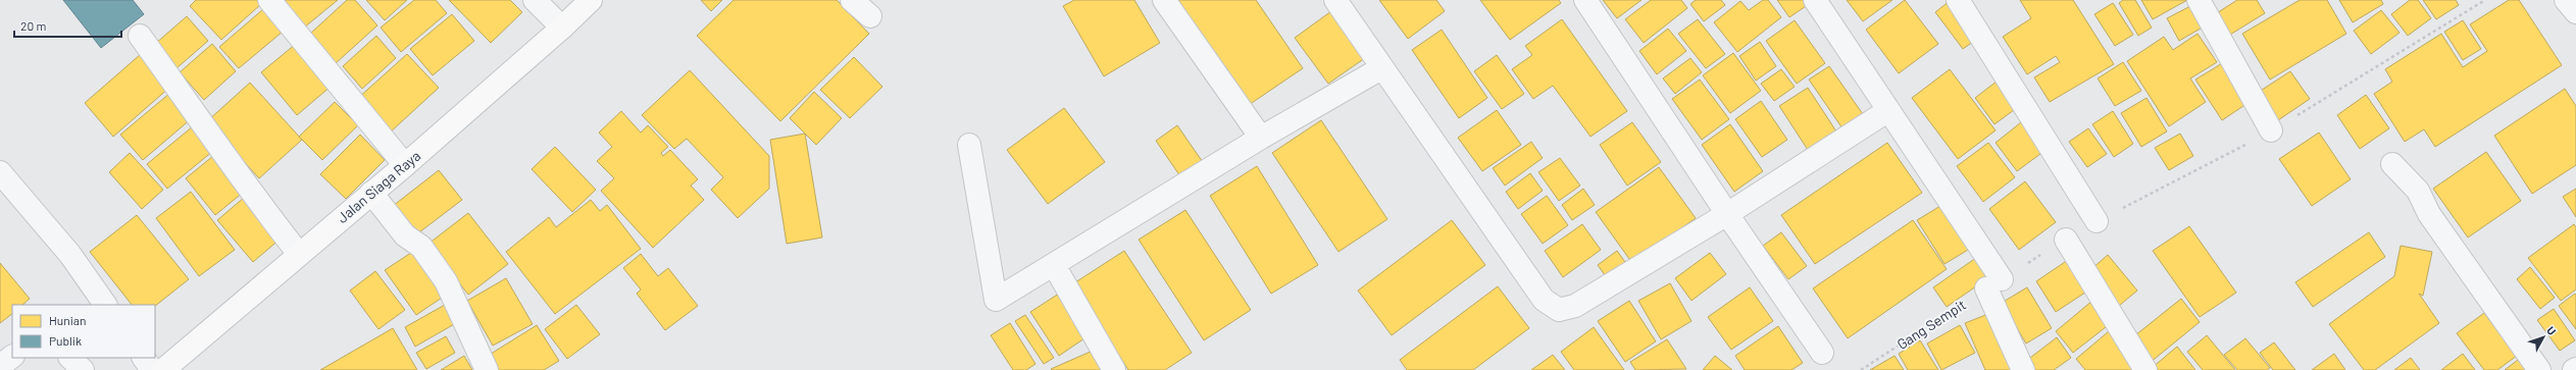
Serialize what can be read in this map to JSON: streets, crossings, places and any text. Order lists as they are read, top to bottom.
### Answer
{
  "streets": {
    "main road": ["Jalan Siaga Raya"],
    "path": ["Gang Sempit"]
  },
  "legend": ["Hunian", "Publik"],
  "scale_bar": "20 m",
  "north": "top right"
}
